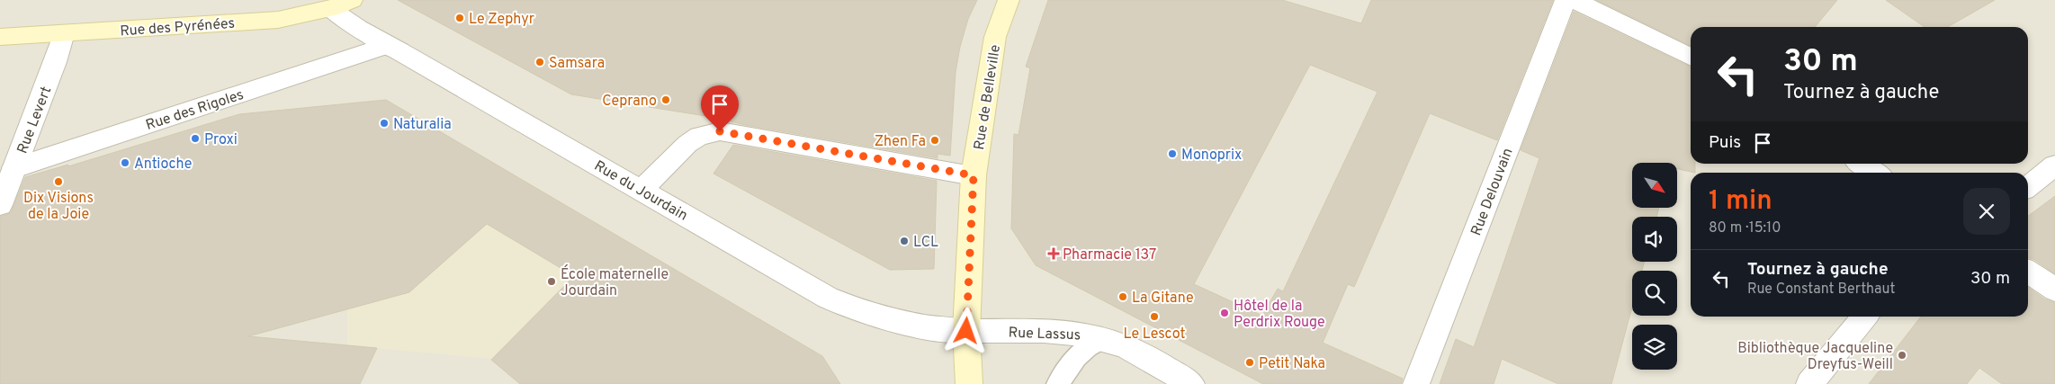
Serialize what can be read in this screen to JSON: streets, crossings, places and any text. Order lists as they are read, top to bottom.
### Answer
{
  "streets": {
    "main road": ["Rue des Pyrénées", "Rue de Belleville"],
    "street": [
      "Rue des Rigoles",
      "Rue Levert",
      "Rue du Jourdain",
      "Rue Delouvain",
      "Rue Lassus"
    ]
  },
  "crossings": [
    ["Rue des Pyrénées", "Rue Levert"],
    ["Rue des Pyrénées", "Rue du Jourdain"],
    ["Rue de Belleville", "Rue du Jourdain"],
    ["Rue de Belleville", "Rue Lassus"],
    ["Rue des Rigoles", "Rue Levert"],
    ["Rue des Rigoles", "Rue du Jourdain"],
    ["Rue du Jourdain", "Rue Lassus"]
  ],
  "places": {
    "other": [
      "Le Zephyr",
      "Samsara",
      "Ceprano",
      "Naturalia",
      "Proxi",
      "Zhen Fa",
      "Monoprix",
      "Antioche",
      "Dix Visions de la Joie",
      "LCL",
      "École maternelle Jourdain",
      "La Gitane",
      "Hôtel de la Perdrix Rouge",
      "Le Lescot",
      "Bibliothèque Jacqueline Dreyfus-Weill",
      "Petit Naka"
    ],
    "health": ["Pharmacie 137"]
  },
  "north": "bottom right",
  "page": {
    "turn": ["30 m", "Tournez à gauche"],
    "then": "Puis",
    "heading": ["1 min", "80 m · 15:10"],
    "list": [
      {
        "name": "Tournez à gauche",
        "note": "Rue Constant Berthaut",
        "value": "30 m"
      }
    ]
  }
}
